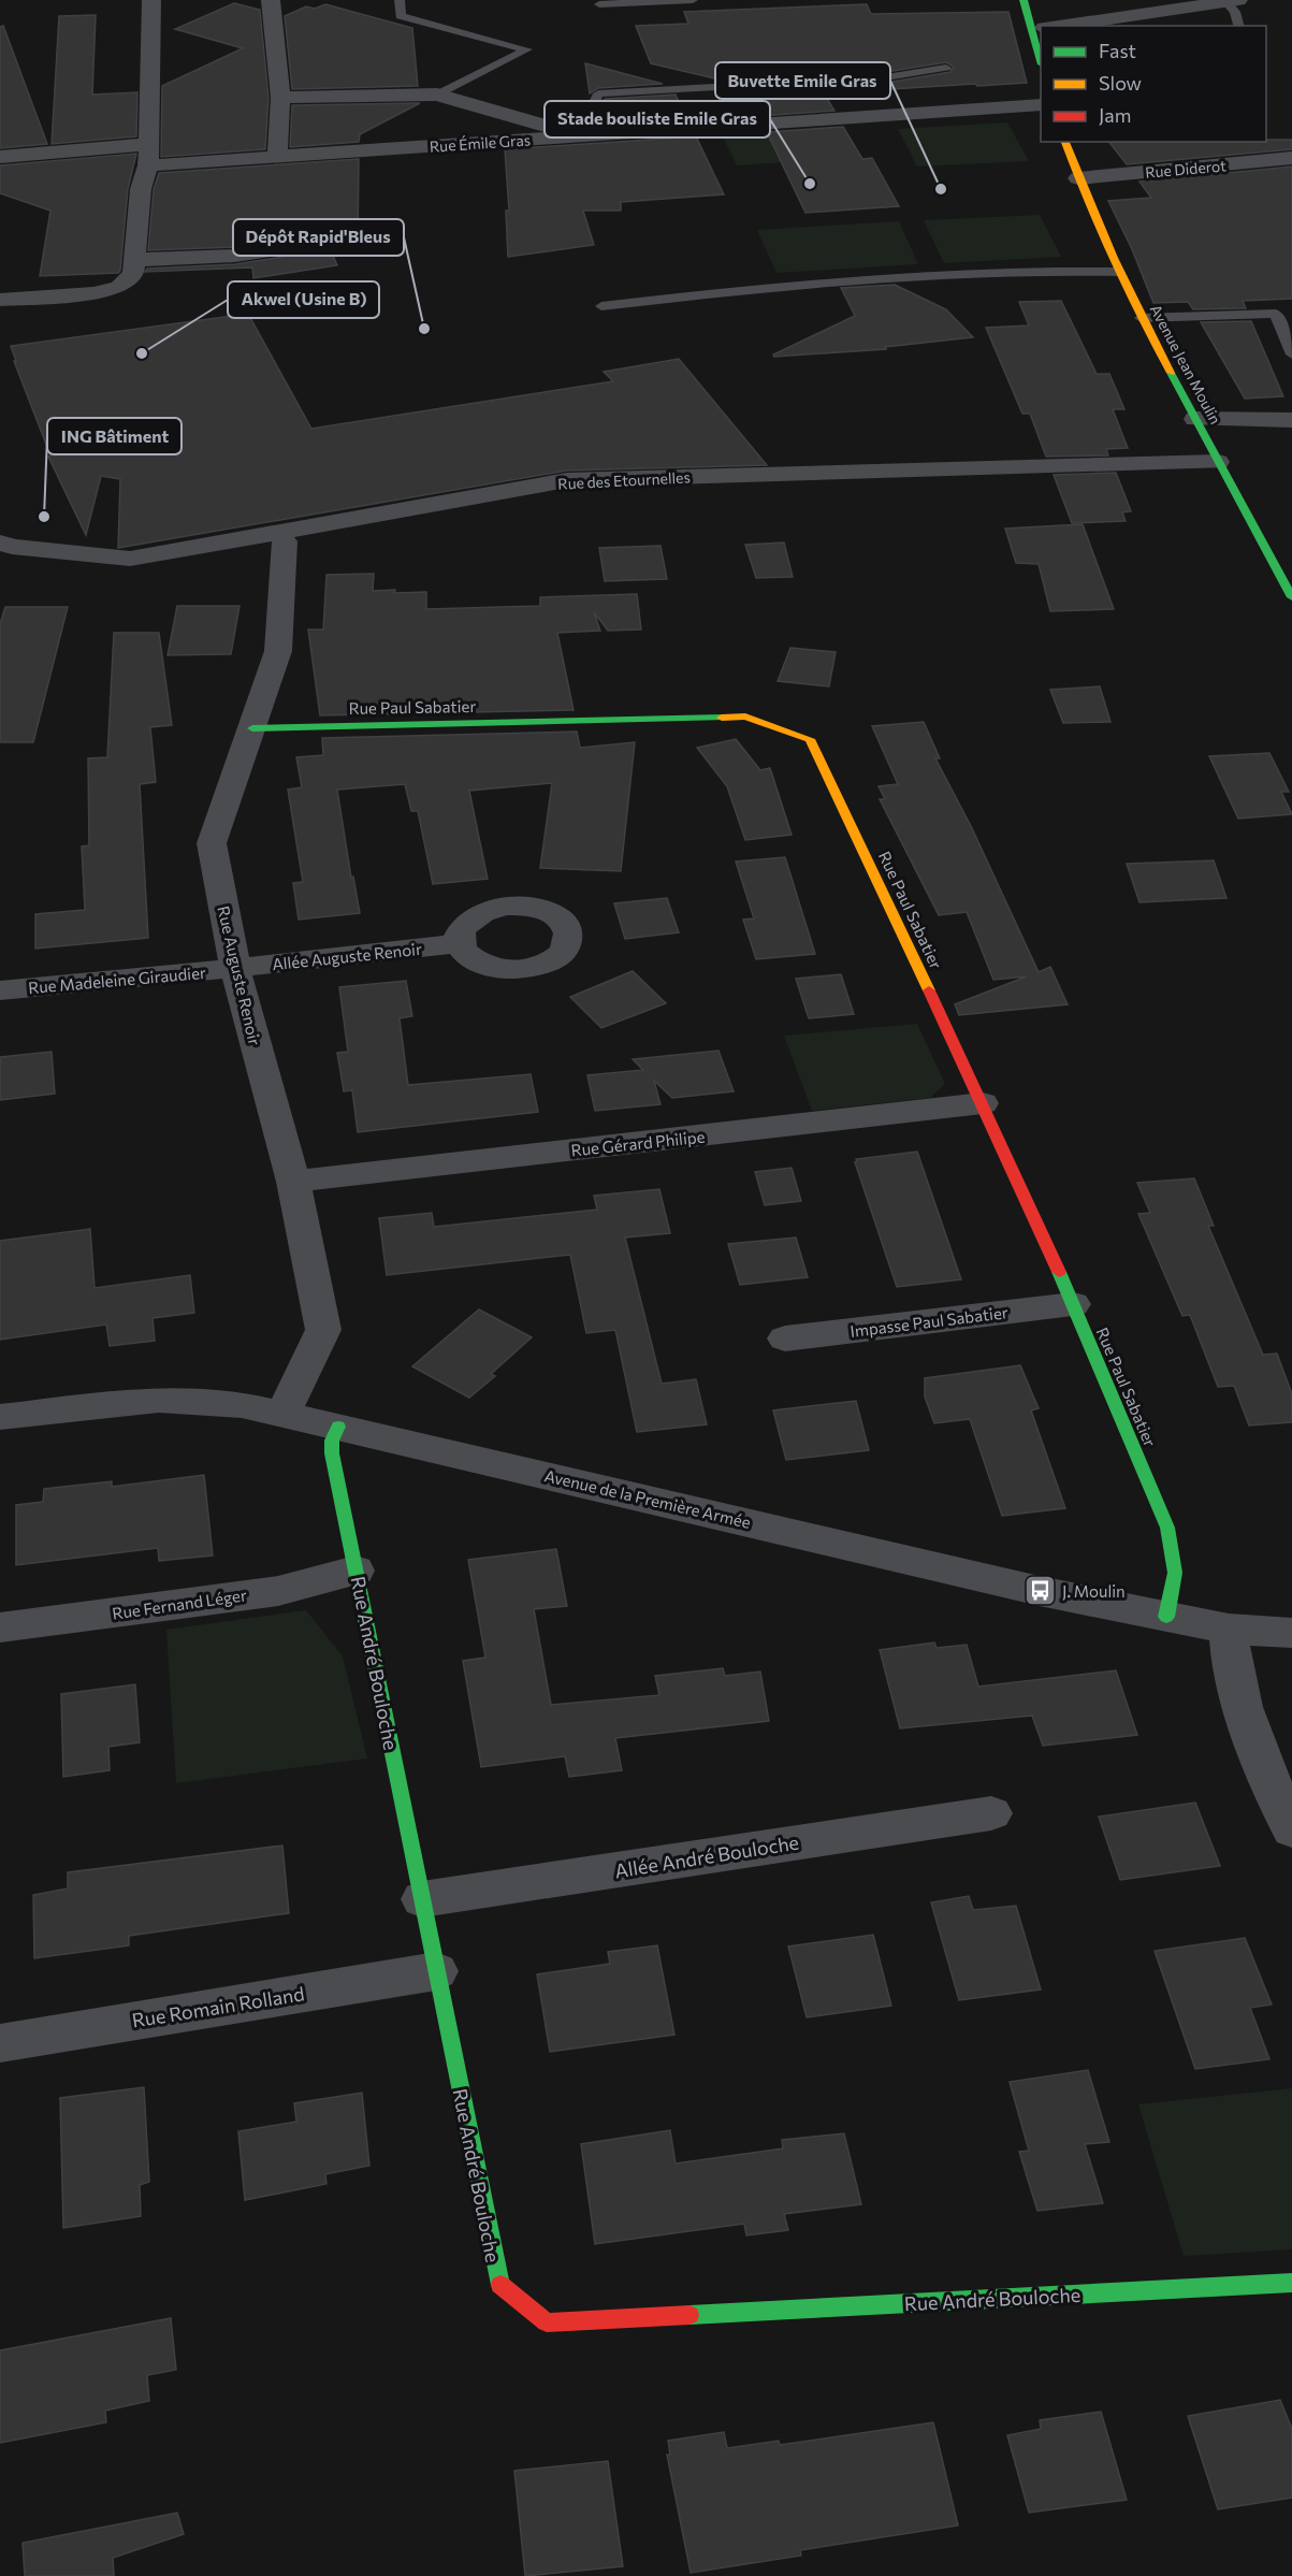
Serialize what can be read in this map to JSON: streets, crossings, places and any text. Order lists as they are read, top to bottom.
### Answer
{
  "streets": {
    "street": [
      "Rue Émile Gras",
      "Rue Diderot",
      "Avenue Jean Moulin",
      "Rue des Etournelles",
      "Rue Paul Sabatier",
      "Allée Auguste Renoir",
      "Rue Auguste Renoir",
      "Rue Madeleine Giraudier",
      "Rue Gérard Philipe",
      "Impasse Paul Sabatier",
      "Avenue de la Première Armée",
      "Rue Fernand Léger",
      "Rue André Bouloche",
      "Allée André Bouloche",
      "Rue Romain Rolland"
    ]
  },
  "crossings": [
    ["Rue Diderot", "Avenue Jean Moulin"],
    ["Avenue Jean Moulin", "Rue des Etournelles"],
    ["Rue des Etournelles", "Rue Auguste Renoir"],
    ["Rue Paul Sabatier", "Rue Auguste Renoir"],
    ["Rue Paul Sabatier", "Rue Gérard Philipe"],
    ["Rue Paul Sabatier", "Impasse Paul Sabatier"],
    ["Rue Paul Sabatier", "Avenue de la Première Armée"],
    ["Allée Auguste Renoir", "Rue Auguste Renoir"],
    ["Allée Auguste Renoir", "Rue Madeleine Giraudier"],
    ["Rue Auguste Renoir", "Rue Madeleine Giraudier"],
    ["Rue Auguste Renoir", "Rue Gérard Philipe"],
    ["Rue Auguste Renoir", "Avenue de la Première Armée"],
    ["Avenue de la Première Armée", "Rue André Bouloche"],
    ["Rue Fernand Léger", "Rue André Bouloche"],
    ["Rue André Bouloche", "Allée André Bouloche"],
    ["Rue André Bouloche", "Rue Romain Rolland"]
  ],
  "places": {
    "other": [
      "Stade bouliste Emile Gras",
      "Buvette Emile Gras",
      "Dépôt Rapid'Bleus",
      "Akwel (Usine B)",
      "ING Bâtiment"
    ],
    "bus stop": ["J. Moulin"]
  },
  "legend": ["Fast", "Slow", "Jam"]
}
